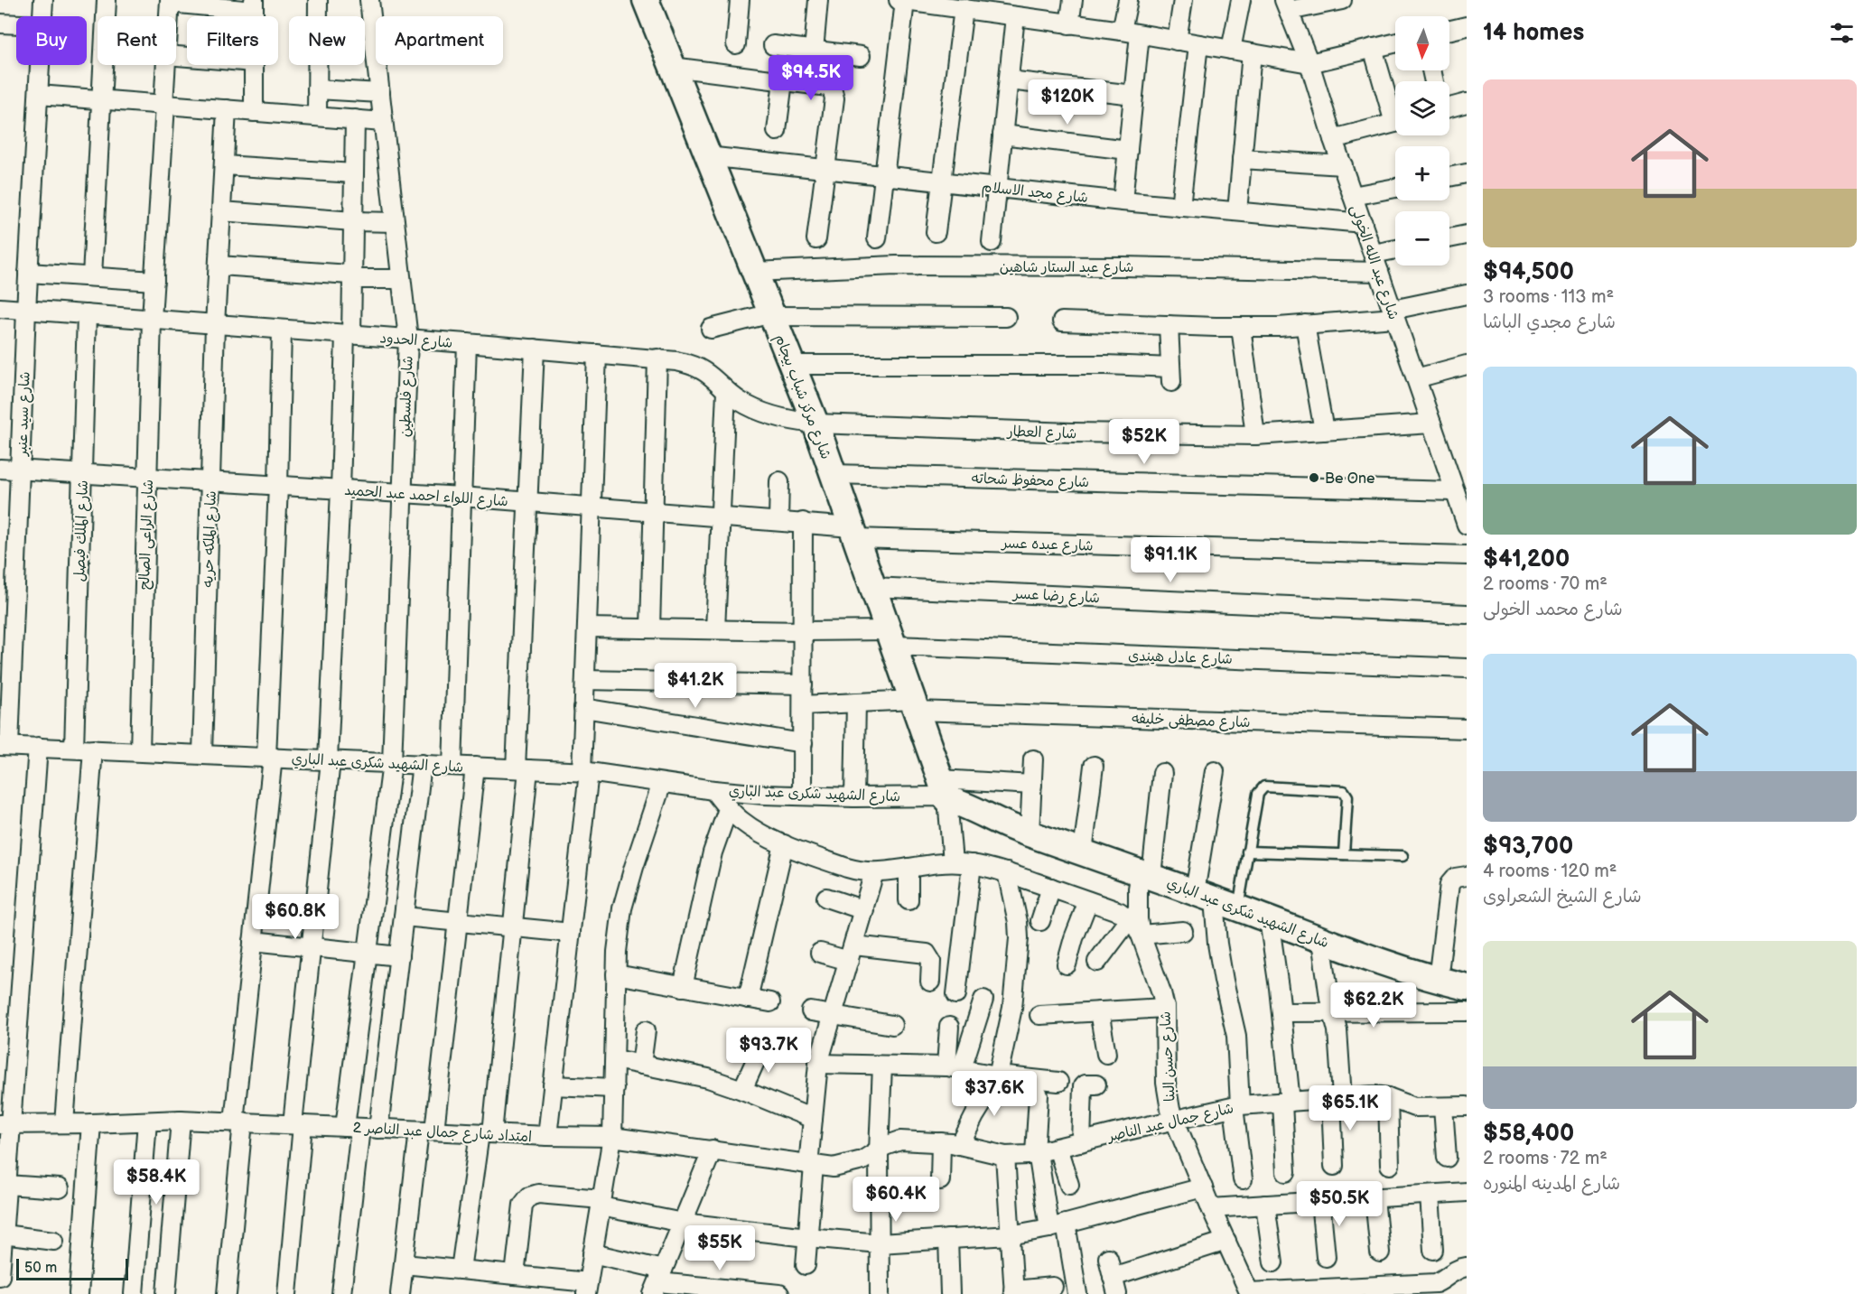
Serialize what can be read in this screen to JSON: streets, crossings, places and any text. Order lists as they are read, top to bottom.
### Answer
{
  "streets": {
    "main road": ["شارع مركز شباب بيجام", "شارع الشهيد شكرى عبد الباري"],
    "street": [
      "شارع مجد الاسلام",
      "شارع عبد الله الخولى",
      "شارع عبد الستار شاهين",
      "شارع الحدود",
      "شارع فلسطين",
      "شارع سيد عنبر",
      "شارع العطار",
      "شارع محفوظ شحاته",
      "شارع اللواء احمد عبد الحميد",
      "شارع الملك فيصل",
      "شارع الراعى الصالح",
      "شارع الملكه حريه",
      "شارع عبده عسر",
      "شارع رضا عسر",
      "شارع عادل هيندى",
      "شارع مصطفى خليفه",
      "شارع حسن البنا",
      "شارع جمال عبد الناصر",
      "امتداد شارع جمال عبد الناصر 2"
    ]
  },
  "crossings": [
    ["شارع مجد الاسلام", "شارع عبد الله الخولى"],
    ["شارع مجد الاسلام", "شارع مركز شباب بيجام"],
    ["شارع عبد الله الخولى", "شارع عبد الستار شاهين"],
    ["شارع عبد الله الخولى", "شارع العطار"],
    ["شارع عبد الله الخولى", "شارع محفوظ شحاته"],
    ["شارع عبد الستار شاهين", "شارع مركز شباب بيجام"],
    ["شارع الحدود", "شارع فلسطين"],
    ["شارع الحدود", "شارع مركز شباب بيجام"],
    ["شارع الحدود", "شارع سيد عنبر"],
    ["شارع الحدود", "شارع العطار"],
    ["شارع الحدود", "شارع الملك فيصل"],
    ["شارع الحدود", "شارع الراعى الصالح"],
    ["شارع الحدود", "شارع الملكه حريه"],
    ["شارع فلسطين", "شارع اللواء احمد عبد الحميد"],
    ["شارع فلسطين", "شارع الشهيد شكرى عبد الباري"],
    ["شارع فلسطين", "امتداد شارع جمال عبد الناصر 2"],
    ["شارع مركز شباب بيجام", "شارع العطار"],
    ["شارع مركز شباب بيجام", "شارع محفوظ شحاته"],
    ["شارع مركز شباب بيجام", "شارع اللواء احمد عبد الحميد"],
    ["شارع مركز شباب بيجام", "شارع عبده عسر"],
    ["شارع مركز شباب بيجام", "شارع رضا عسر"],
    ["شارع مركز شباب بيجام", "شارع عادل هيندى"],
    ["شارع مركز شباب بيجام", "شارع مصطفى خليفه"],
    ["شارع مركز شباب بيجام", "شارع الشهيد شكرى عبد الباري"],
    ["شارع سيد عنبر", "شارع اللواء احمد عبد الحميد"],
    ["شارع سيد عنبر", "شارع الشهيد شكرى عبد الباري"],
    ["شارع اللواء احمد عبد الحميد", "شارع الملك فيصل"],
    ["شارع اللواء احمد عبد الحميد", "شارع الراعى الصالح"],
    ["شارع اللواء احمد عبد الحميد", "شارع الملكه حريه"],
    ["شارع اللواء احمد عبد الحميد", "شارع عبده عسر"],
    ["شارع الملك فيصل", "شارع الشهيد شكرى عبد الباري"],
    ["شارع الراعى الصالح", "شارع الشهيد شكرى عبد الباري"],
    ["شارع الملكه حريه", "شارع الشهيد شكرى عبد الباري"],
    ["شارع الشهيد شكرى عبد الباري", "شارع حسن البنا"],
    ["شارع حسن البنا", "شارع جمال عبد الناصر"],
    ["شارع جمال عبد الناصر", "امتداد شارع جمال عبد الناصر 2"]
  ],
  "places": ["Be One"],
  "scale_bar": "50 m",
  "north": "bottom",
  "page": {
    "heading": "14 homes",
    "map_buttons": ["+", "−"],
    "chip": [
      "Buy",
      "Rent",
      "Filters",
      "New",
      "Apartment"
    ],
    "price": [
      "$94.5K",
      "$120K",
      "$52K",
      "$91.1K",
      "$41.2K",
      "$60.8K",
      "$62.2K",
      "$93.7K",
      "$37.6K",
      "$65.1K",
      "$58.4K",
      "$60.4K",
      "$50.5K",
      "$55K"
    ],
    "list": [
      {
        "name": "$94,500",
        "note": "3 rooms · 113 m² · شارع مجدي الباشا"
      },
      {
        "name": "$41,200",
        "note": "2 rooms · 70 m² · شارع محمد الخولى"
      },
      {
        "name": "$93,700",
        "note": "4 rooms · 120 m² · شارع الشيخ الشعراوى"
      },
      {
        "name": "$58,400",
        "note": "2 rooms · 72 m² · شارع المدينه المنوره"
      }
    ],
    "scale": "50 m"
  }
}
